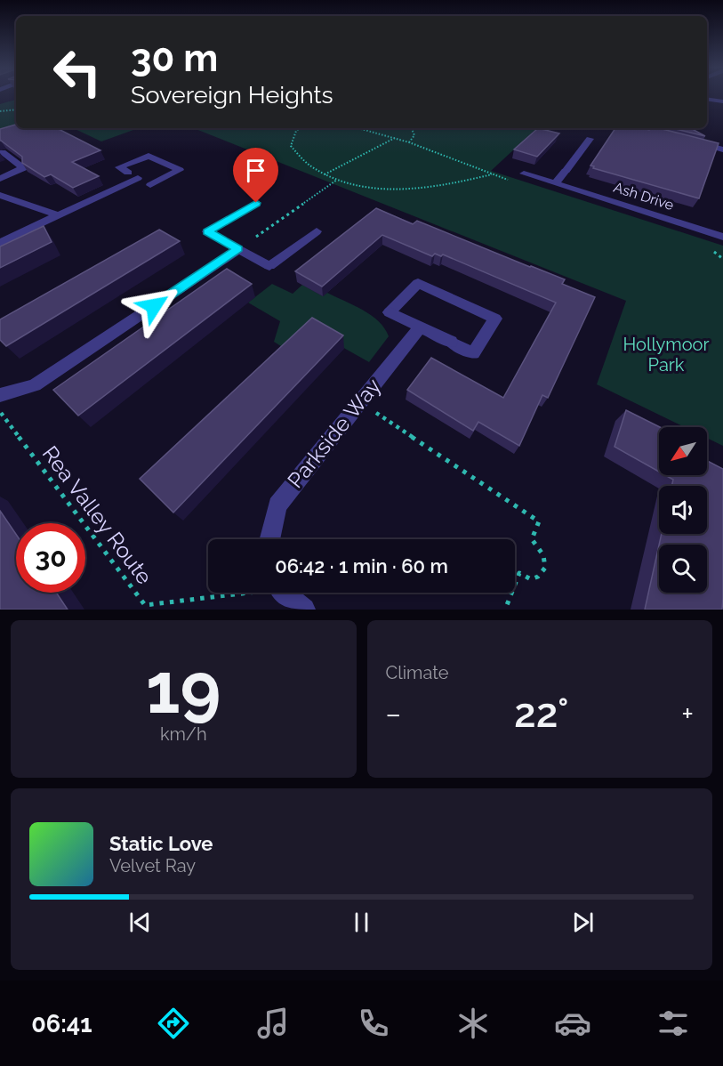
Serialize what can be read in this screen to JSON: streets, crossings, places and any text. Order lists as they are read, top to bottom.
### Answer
{
  "streets": {
    "street": ["Ash Drive", "Parkside Way"],
    "path": ["Rea Valley Route"]
  },
  "parks": ["Hollymoor Park"],
  "north": "bottom left",
  "page": {
    "turn": ["30 m", "Sovereign Heights"],
    "limit": "30",
    "trip": "06:42 · 1 min · 60 m",
    "tile": [
      ["19", "km/h"],
      "Climate"
    ],
    "heat": ["−", "22°", "+"],
    "song": ["Static Love", "Velvet Ray"],
    "tabs": "06:41"
  }
}
